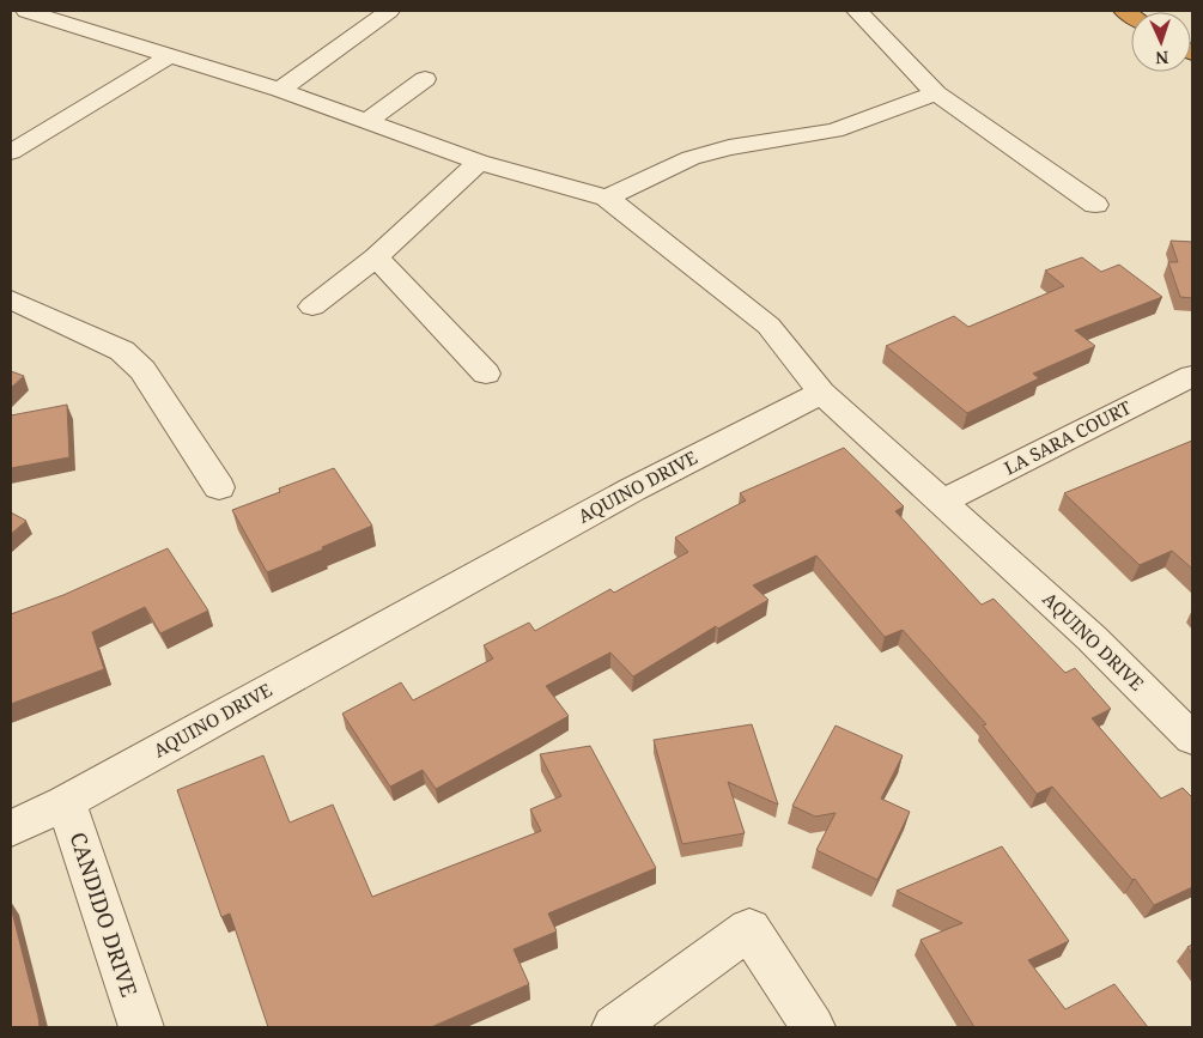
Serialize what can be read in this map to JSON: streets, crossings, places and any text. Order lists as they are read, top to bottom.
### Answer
{
  "streets": {
    "street": ["LA SARA COURT", "AQUINO DRIVE", "CANDIDO DRIVE"]
  },
  "crossings": [
    ["LA SARA COURT", "AQUINO DRIVE"],
    ["AQUINO DRIVE", "CANDIDO DRIVE"]
  ],
  "north": "bottom"
}
